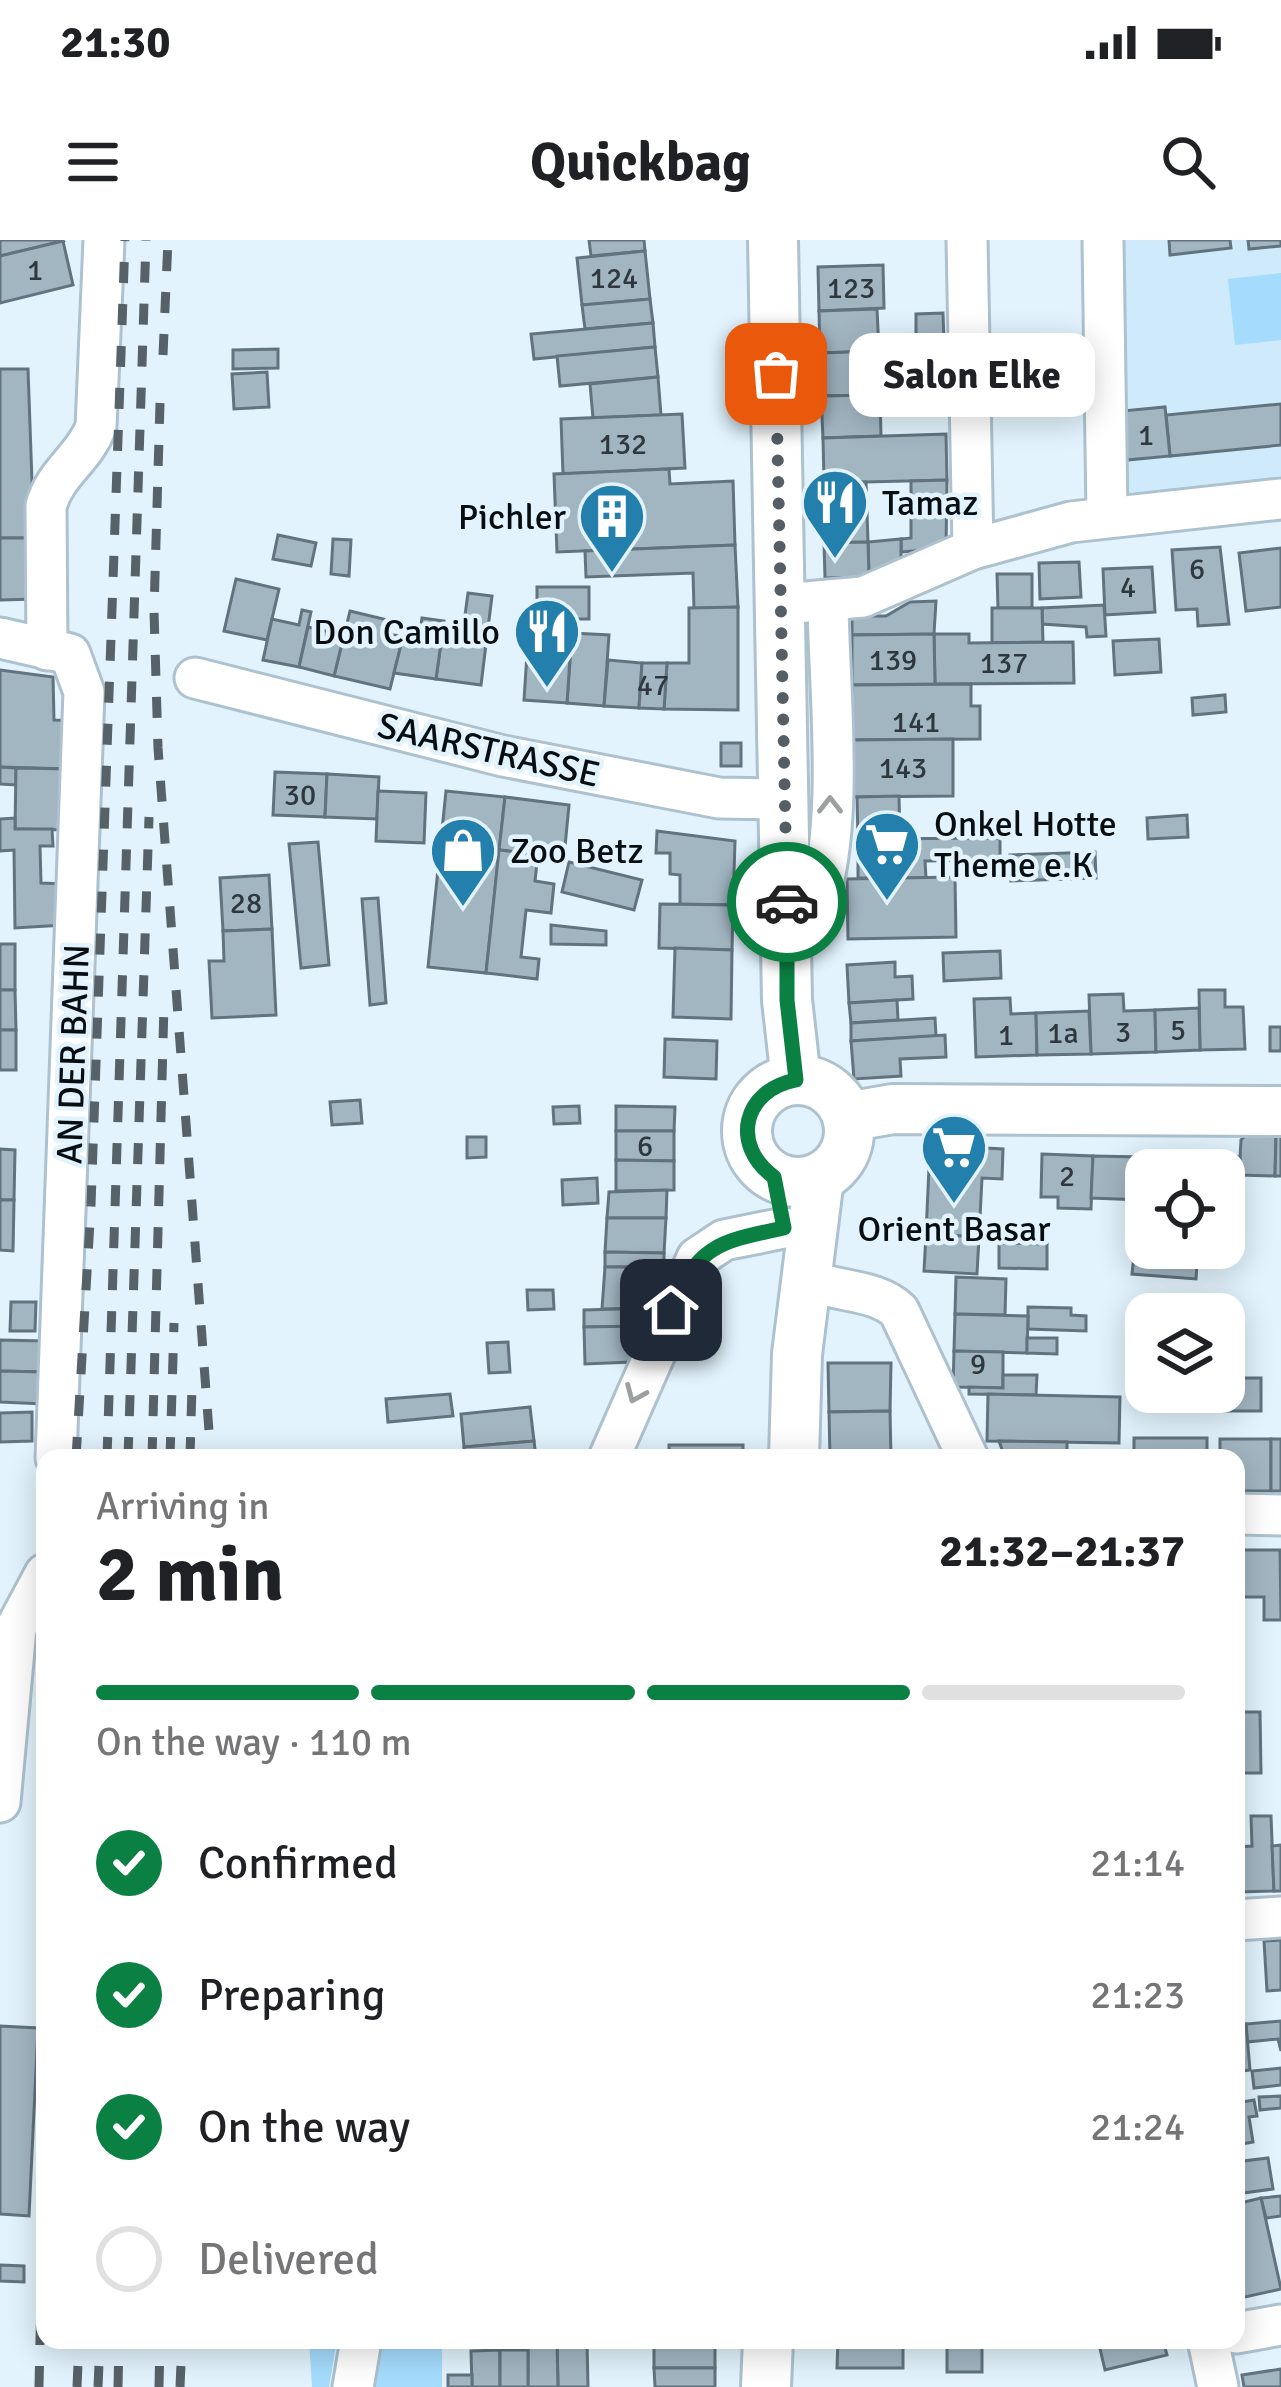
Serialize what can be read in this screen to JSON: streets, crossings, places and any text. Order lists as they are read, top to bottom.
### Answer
{
  "streets": {
    "street": ["SAARSTRASSE", "AN DER BAHN"]
  },
  "places": {
    "other": ["Salon Elke"],
    "restaurant": ["Tamaz", "Don Camillo"],
    "building": ["Pichler"],
    "supermarket": ["Onkel Hotte Theme e.K", "Orient Basar"],
    "shop": ["Zoo Betz"]
  },
  "house_numbers": [
    "1",
    "124",
    "123",
    "1",
    "132",
    "6",
    "4",
    "139",
    "137",
    "47",
    "141",
    "143",
    "30",
    "28",
    "5",
    "3",
    "1a",
    "1",
    "6",
    "2",
    "9"
  ],
  "page": {
    "status": "21:30",
    "header": "Quickbag",
    "bubble": "Salon Elke",
    "heading": ["2 min", "Arriving in", "21:32–21:37"],
    "bar": "On the way · 110 m",
    "list": [
      ["Confirmed", "21:14"],
      ["Preparing", "21:23"],
      ["On the way", "21:24"],
      "Delivered"
    ]
  }
}
